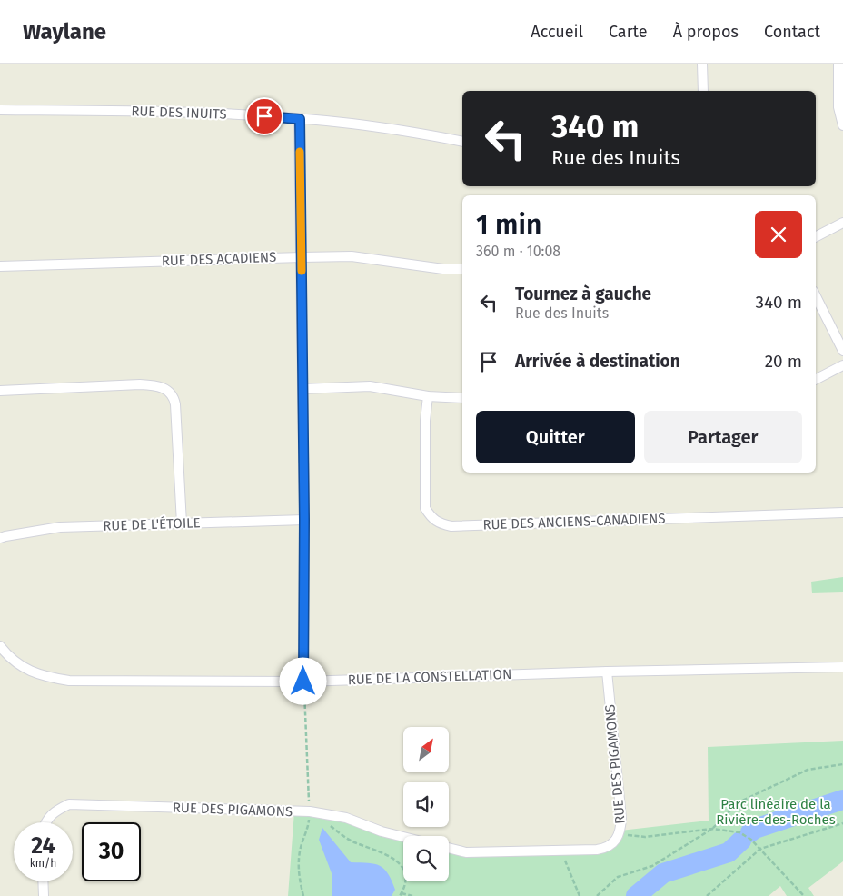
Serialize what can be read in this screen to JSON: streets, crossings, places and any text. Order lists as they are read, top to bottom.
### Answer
{
  "streets": {
    "street": [
      "RUE DES INUITS",
      "RUE DES ACADIENS",
      "RUE DES ANCIENS-CANADIENS",
      "RUE DE L'ÉTOILE",
      "RUE DE LA CONSTELLATION",
      "RUE DES PIGAMONS"
    ]
  },
  "crossings": [
    ["RUE DE LA CONSTELLATION", "RUE DES PIGAMONS"]
  ],
  "parks": ["Parc linéaire de la Rivière-des-Roches"],
  "north": "top right",
  "page": {
    "header": "Waylane",
    "nav": [
      "Accueil",
      "Carte",
      "À propos",
      "Contact"
    ],
    "turn": ["340 m", "Rue des Inuits"],
    "heading": ["1 min", "360 m · 10:08"],
    "list": [
      {
        "name": "Tournez à gauche",
        "note": "Rue des Inuits",
        "value": "340 m"
      },
      {
        "name": "Arrivée à destination",
        "value": "20 m"
      }
    ],
    "buttons": ["Quitter", "Partager"],
    "speed": "24 km/h",
    "limit": "30"
  }
}
